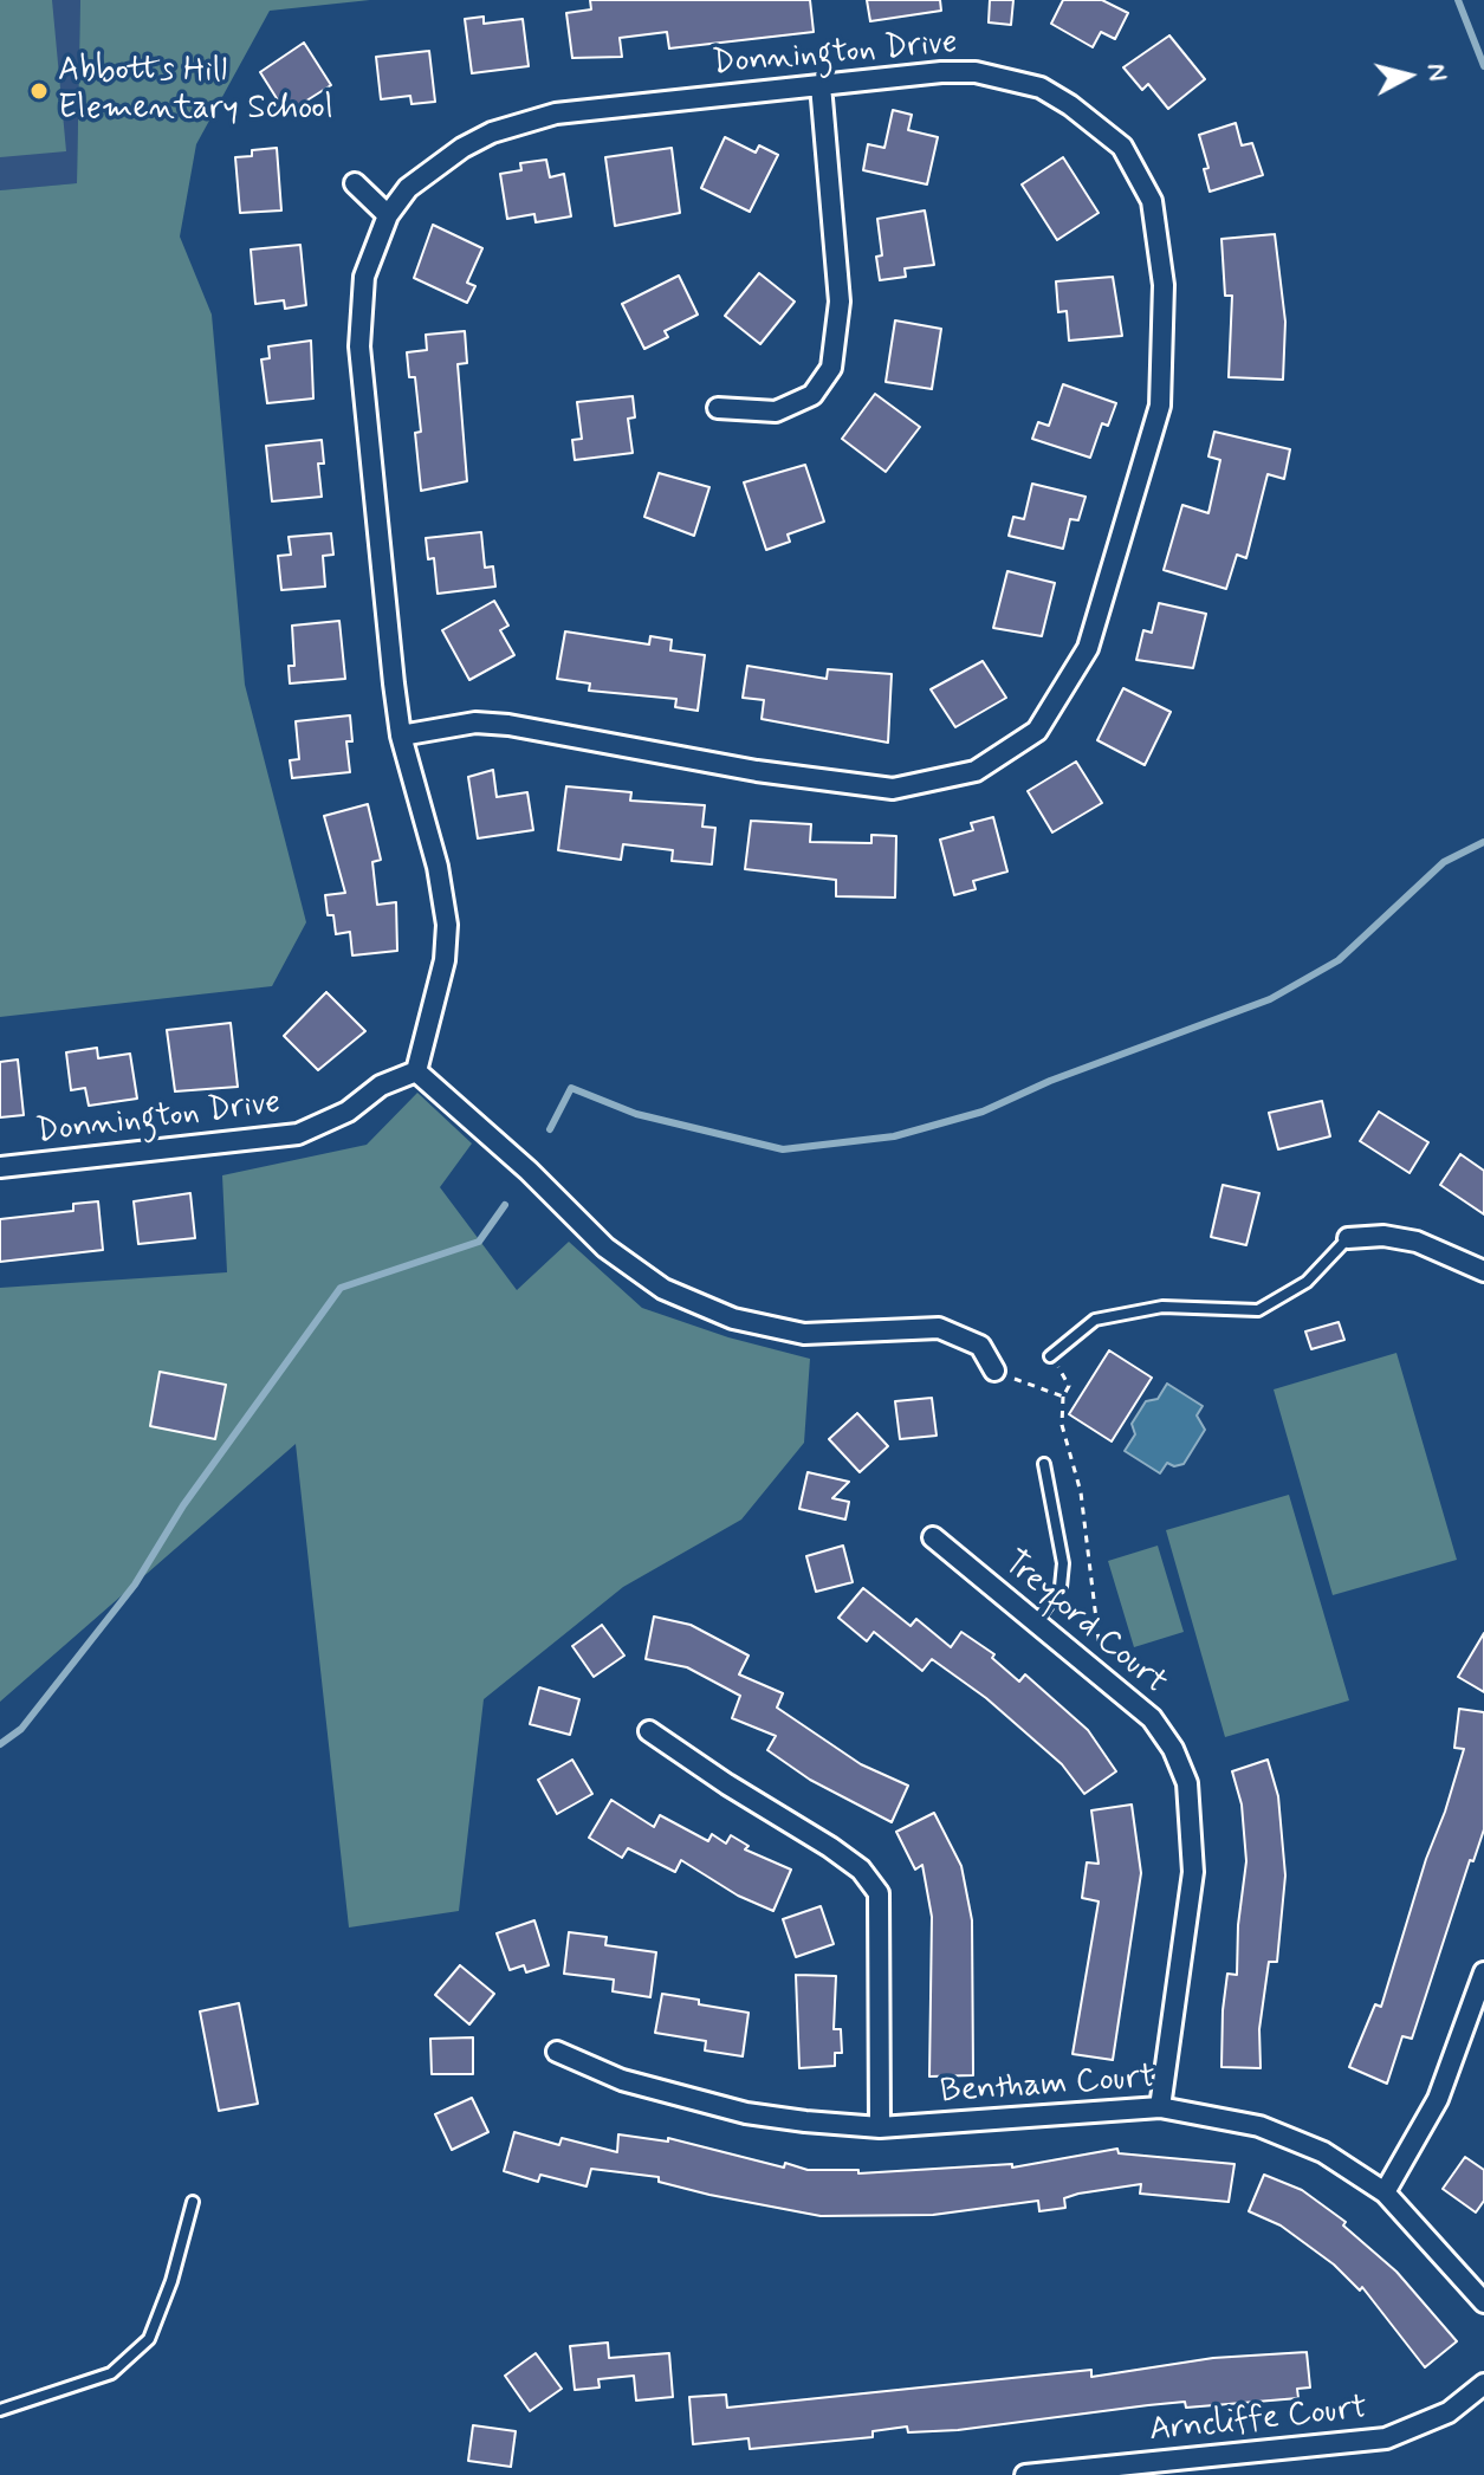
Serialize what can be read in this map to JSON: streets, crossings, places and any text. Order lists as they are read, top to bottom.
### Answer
{
  "streets": {
    "street": [
      "Donnington Drive",
      "Treyford Court",
      "Bentham Court",
      "Arncliffe Court"
    ]
  },
  "crossings": [
    ["Treyford Court", "Bentham Court"]
  ],
  "places": ["Abbotts Hill Elementary School"],
  "north": "right"
}
